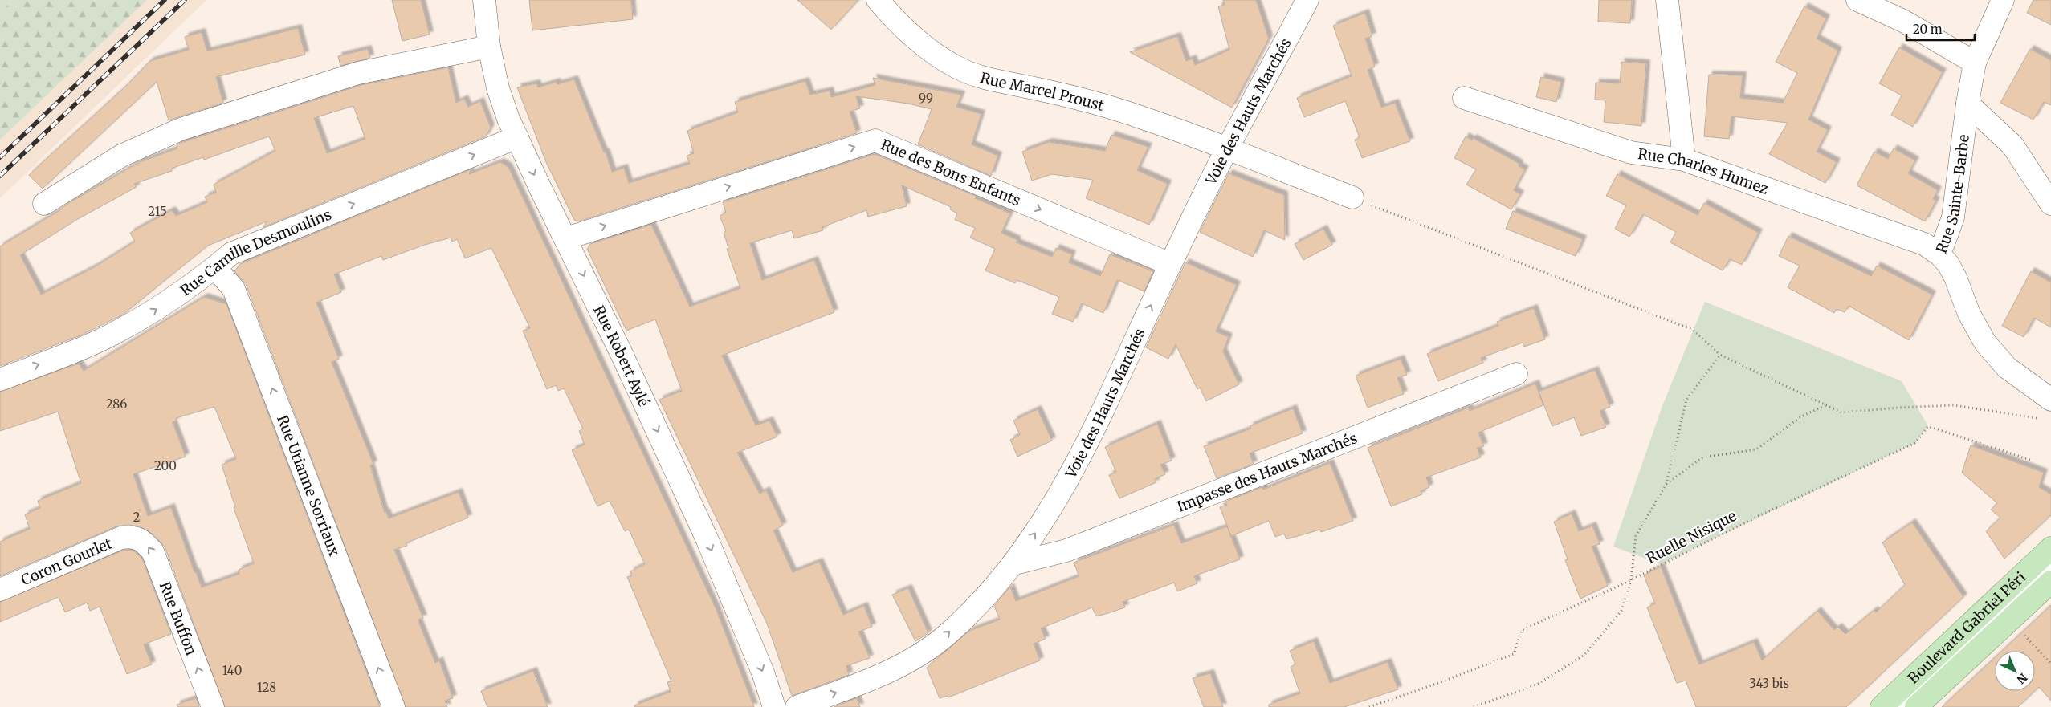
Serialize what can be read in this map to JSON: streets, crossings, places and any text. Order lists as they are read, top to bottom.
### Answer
{
  "streets": {
    "main road": ["Boulevard Gabriel Péri"],
    "street": [
      "Rue Marcel Proust",
      "Voie des Hauts Marchés",
      "Rue des Bons Enfants",
      "Rue Charles Humez",
      "Rue Sainte-Barbe",
      "Rue Camille Desmoulins",
      "Rue Robert Aylé",
      "Impasse des Hauts Marchés",
      "Rue Urianne Sorriaux",
      "Coron Gourlet",
      "Rue Buffon"
    ],
    "path": ["Ruelle Nisique"]
  },
  "crossings": [
    ["Rue Marcel Proust", "Voie des Hauts Marchés"],
    ["Voie des Hauts Marchés", "Rue des Bons Enfants"],
    ["Voie des Hauts Marchés", "Impasse des Hauts Marchés"],
    ["Rue des Bons Enfants", "Rue Robert Aylé"],
    ["Rue Charles Humez", "Rue Sainte-Barbe"],
    ["Rue Camille Desmoulins", "Rue Robert Aylé"],
    ["Rue Camille Desmoulins", "Rue Urianne Sorriaux"],
    ["Coron Gourlet", "Rue Buffon"]
  ],
  "one_way": [
    "Voie des Hauts Marchés",
    "Rue des Bons Enfants",
    "Rue Robert Aylé",
    "Rue Urianne Sorriaux",
    "Rue Buffon"
  ],
  "house_numbers": [
    "99",
    "215",
    "286",
    "200",
    "2",
    "140",
    "343 bis",
    "128"
  ],
  "scale_bar": "20 m",
  "north": "bottom right"
}
